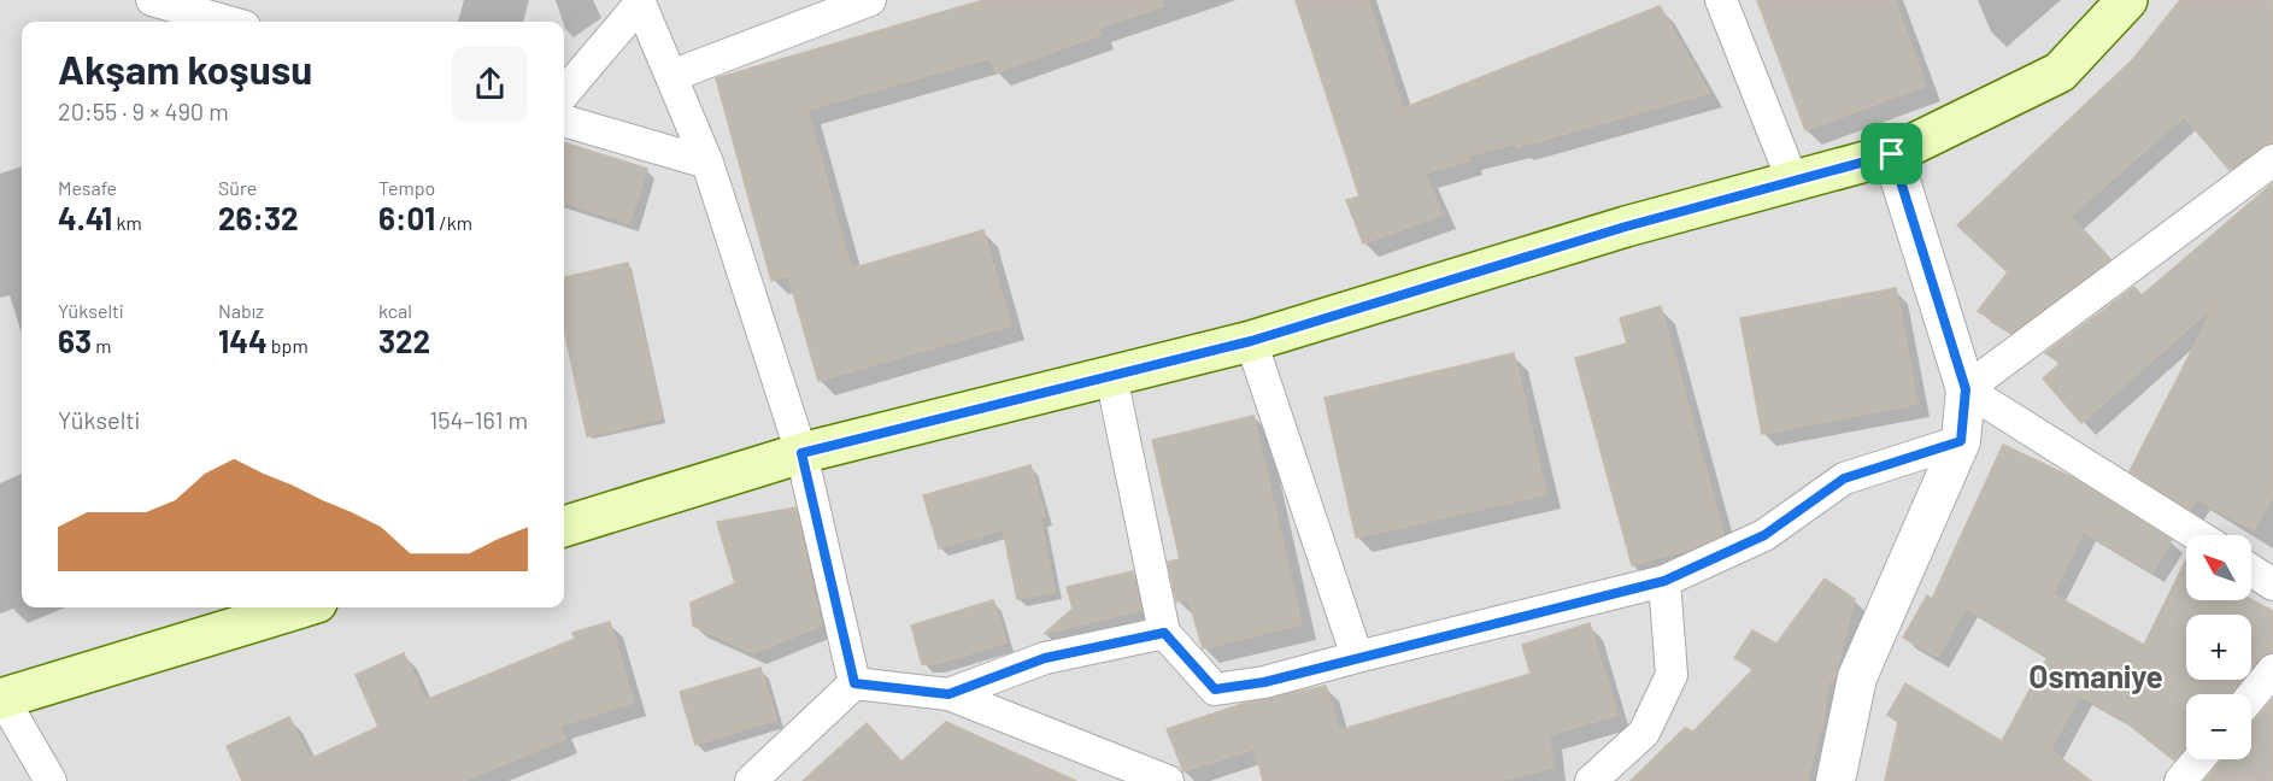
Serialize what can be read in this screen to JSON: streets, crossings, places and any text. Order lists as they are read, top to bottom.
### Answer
{
  "districts": ["Osmaniye"],
  "north": "top left",
  "page": {
    "heading": ["Akşam koşusu", "20:55 · 9 × 490 m"],
    "stats": [
      ["Mesafe", "4.41 km"],
      ["Süre", "26:32"],
      ["Tempo", "6:01 /km"],
      ["Yükselti", "63 m"],
      ["Nabız", "144 bpm"],
      ["kcal", "322"]
    ],
    "chart": ["Yükselti", "154–161 m"],
    "map_buttons": ["+", "−"]
  }
}
